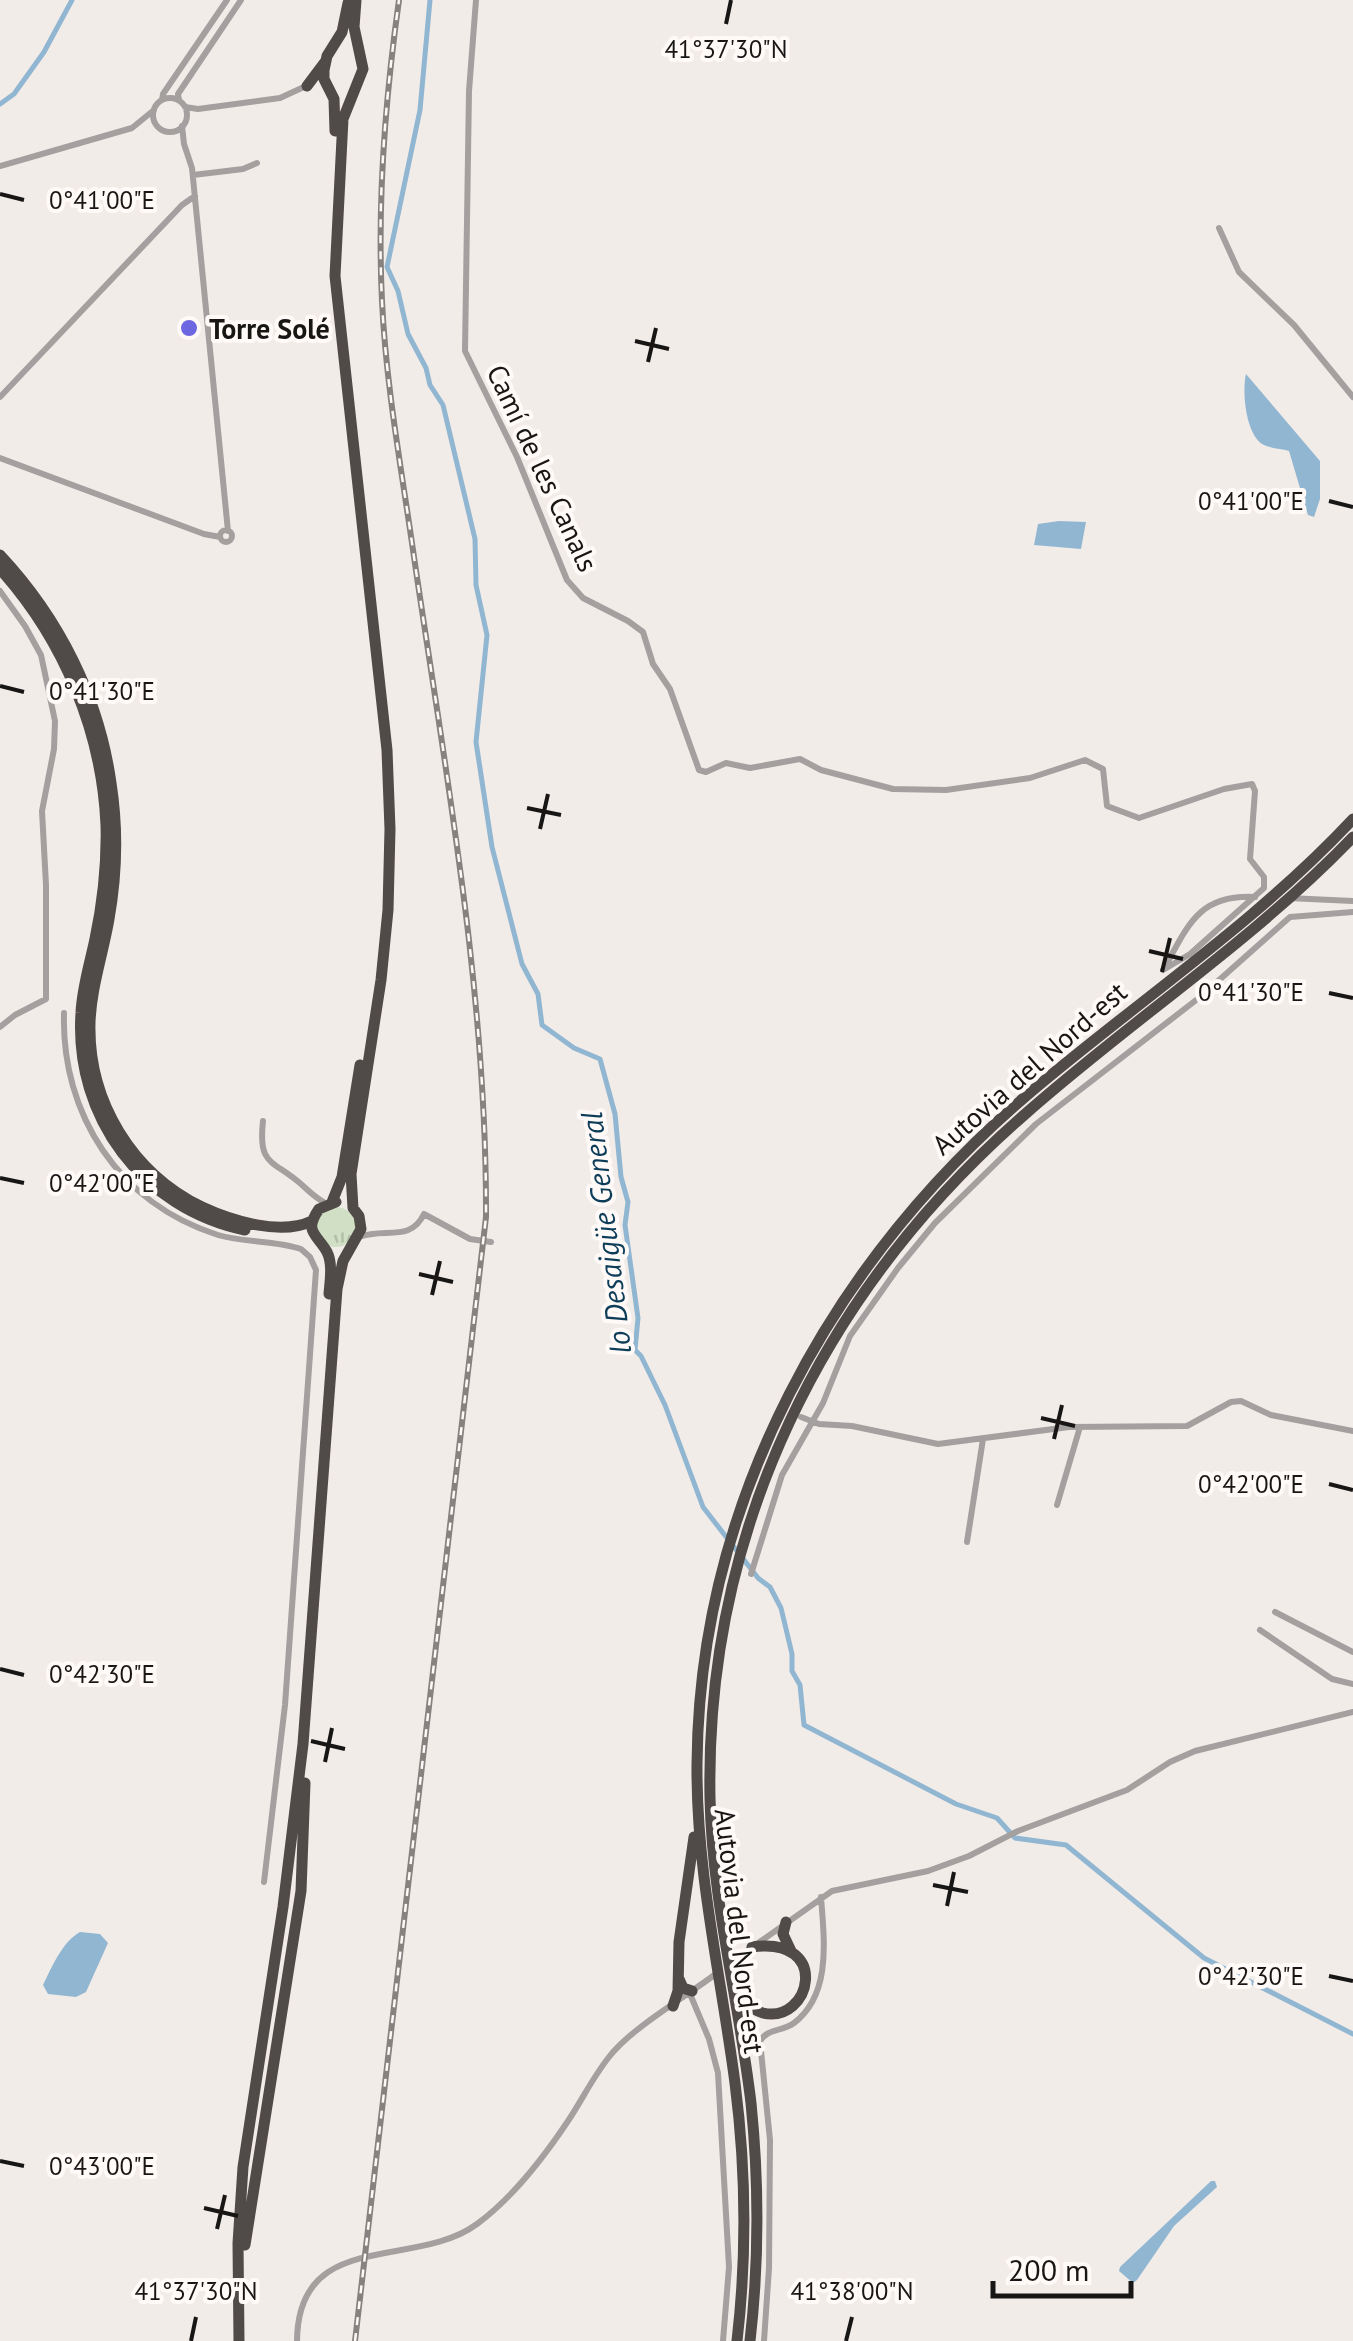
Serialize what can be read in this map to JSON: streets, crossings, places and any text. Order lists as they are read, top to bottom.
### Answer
{
  "streets": {
    "highway": ["Autovia del Nord-est"],
    "street": ["Camí de les Canals"]
  },
  "water": ["lo Desaigüe General"],
  "places": ["Torre Solé"],
  "scale_bar": "200 m",
  "coordinates": [
    "41°37'30\"N",
    "0°41'00\"E",
    "0°41'30\"E",
    "0°42'00\"E",
    "0°42'30\"E",
    "0°43'00\"E",
    "41°38'00\"N"
  ]
}
